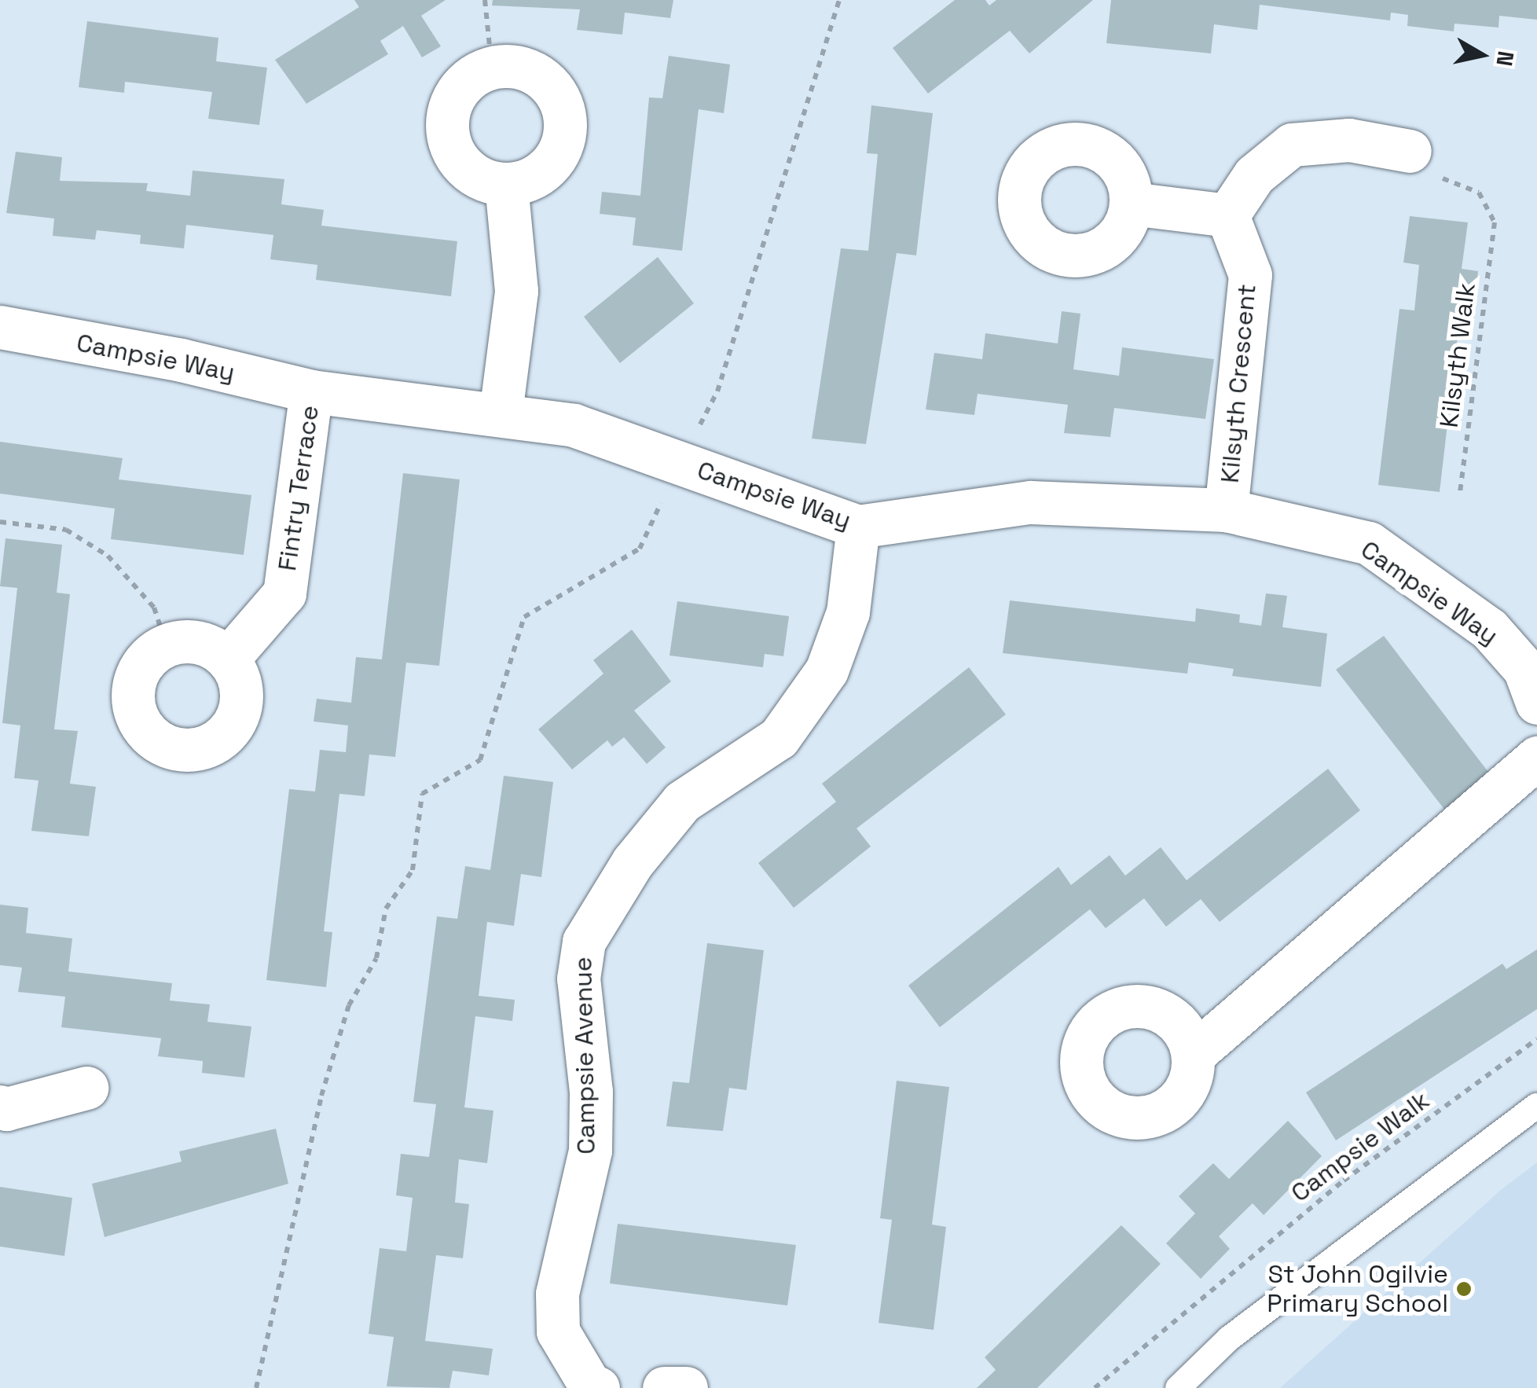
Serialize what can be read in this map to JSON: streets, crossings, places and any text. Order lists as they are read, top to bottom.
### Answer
{
  "streets": {
    "street": [
      "Campsie Way",
      "Kilsyth Crescent",
      "Fintry Terrace",
      "Campsie Avenue"
    ],
    "path": ["Kilsyth Walk", "Campsie Walk"]
  },
  "crossings": [
    ["Campsie Way", "Kilsyth Crescent"],
    ["Campsie Way", "Fintry Terrace"],
    ["Campsie Way", "Campsie Avenue"]
  ],
  "places": ["St John Ogilvie Primary School"],
  "north": "right"
}
